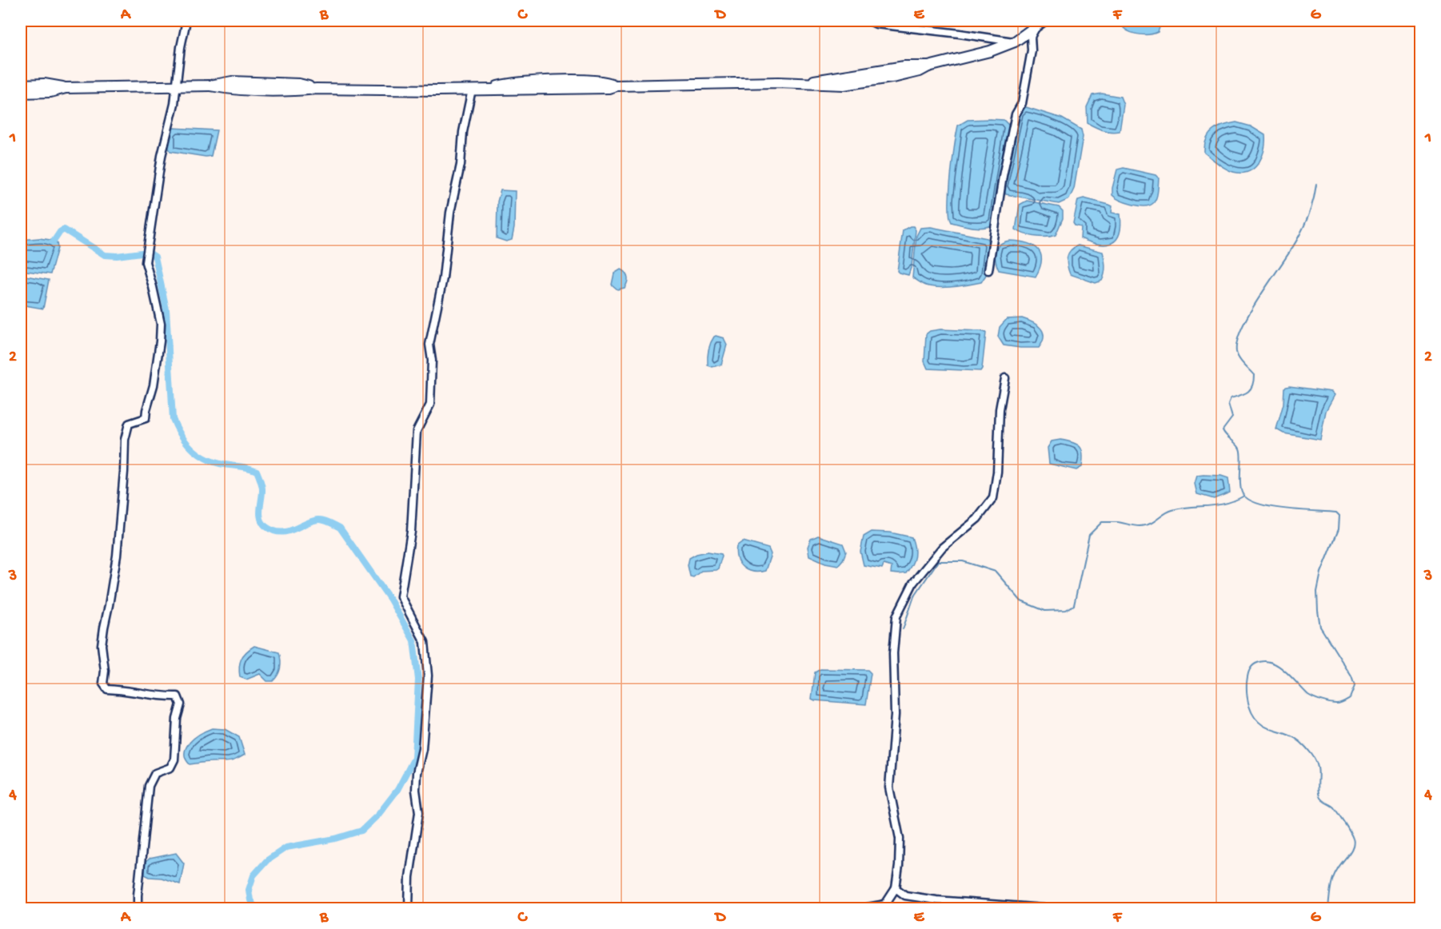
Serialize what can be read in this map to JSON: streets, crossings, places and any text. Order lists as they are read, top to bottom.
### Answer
{
  "grid": {
    "columns": [
      "A",
      "B",
      "C",
      "D",
      "E",
      "F",
      "G"
    ],
    "rows": [
      "1",
      "2",
      "3",
      "4"
    ]
  }
}
